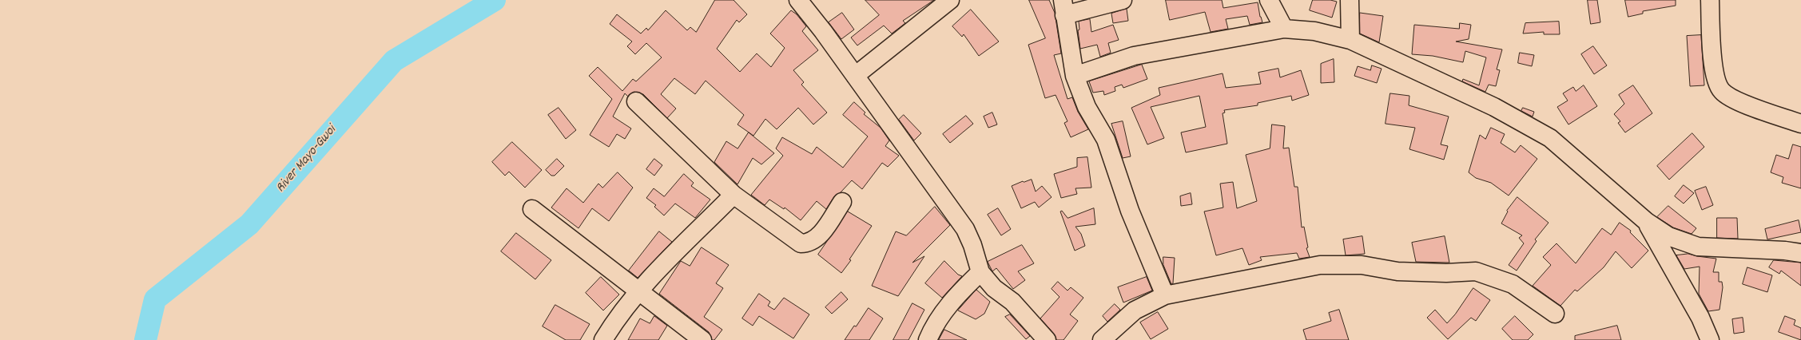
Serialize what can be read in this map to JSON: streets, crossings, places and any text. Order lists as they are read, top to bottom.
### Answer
{
  "water": ["River Mayo-Gwoi"]
}
